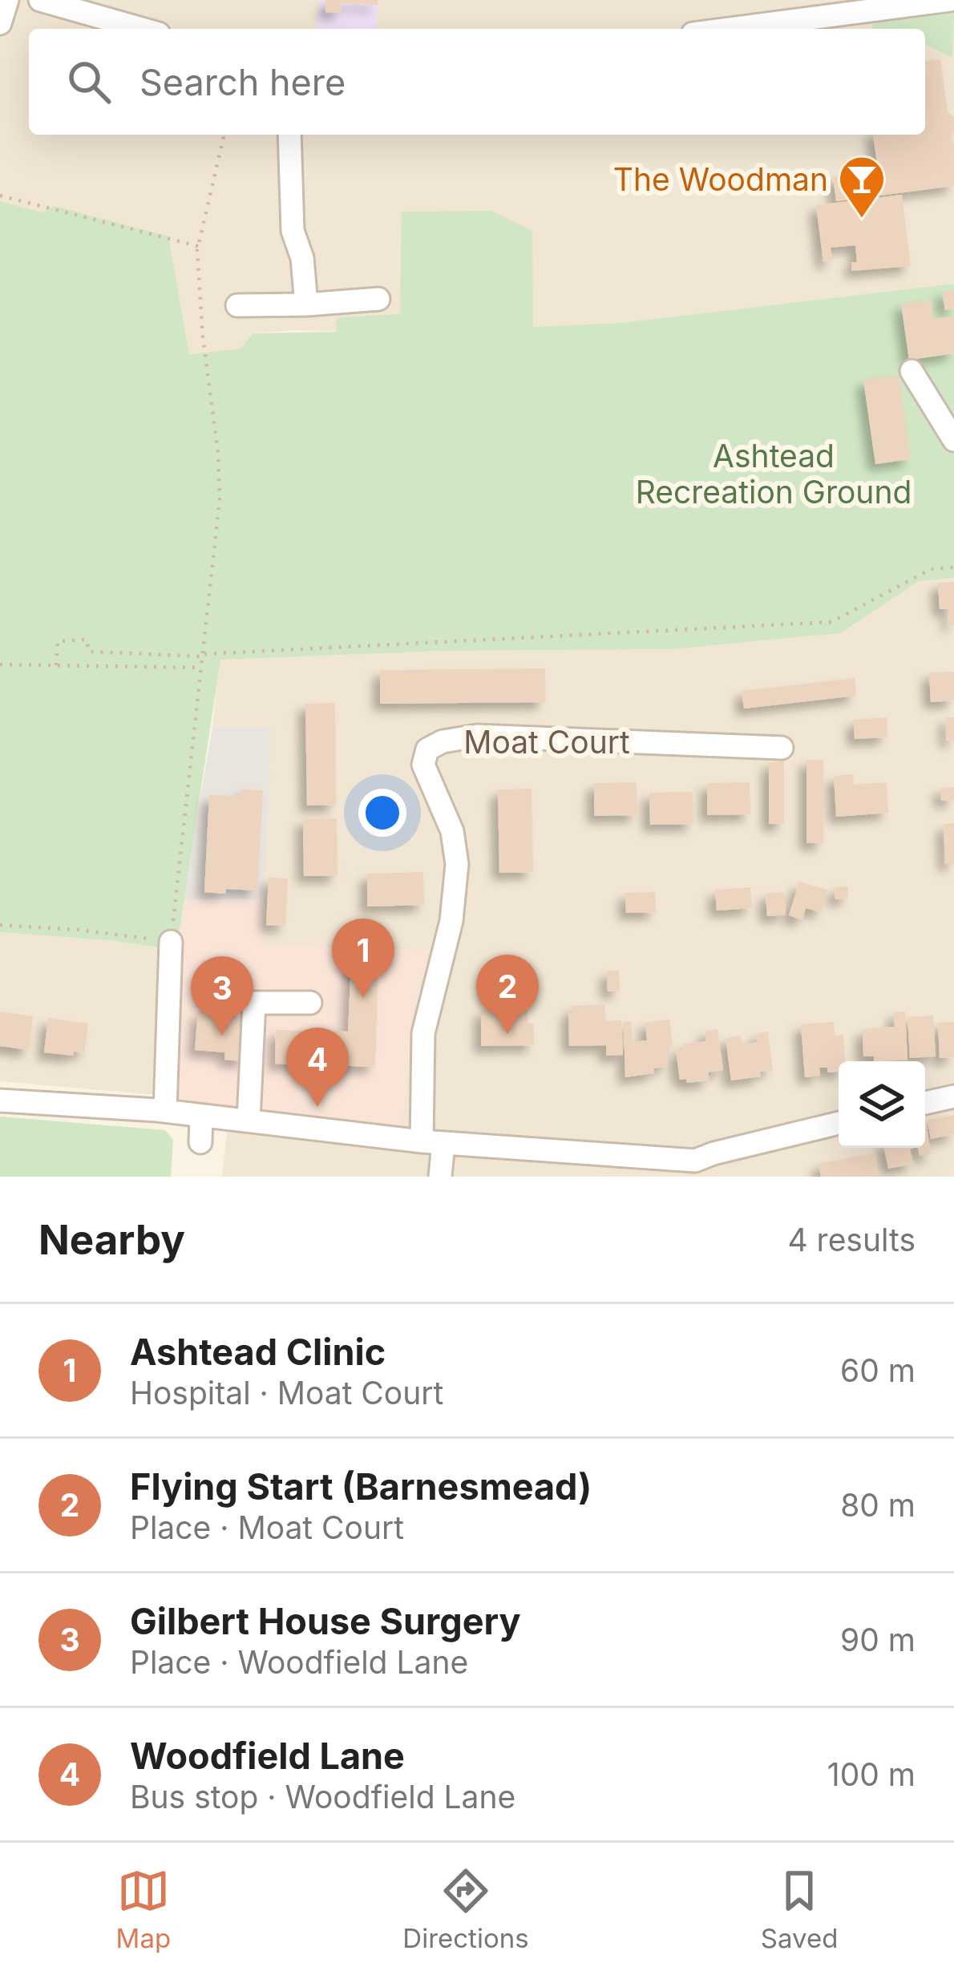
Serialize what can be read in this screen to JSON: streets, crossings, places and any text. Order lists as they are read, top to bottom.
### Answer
{
  "streets": {
    "street": ["Moat Court"]
  },
  "parks": ["Ashtead Recreation Ground"],
  "places": {
    "bar": ["The Woodman"]
  },
  "page": {
    "search": "Search here",
    "pins": [
      "1",
      "2",
      "3",
      "4"
    ],
    "heading": ["Nearby", "4 results"],
    "list": [
      {
        "mark": "1",
        "name": "Ashtead Clinic",
        "note": "Hospital · Moat Court",
        "value": "60 m"
      },
      {
        "mark": "2",
        "name": "Flying Start (Barnesmead)",
        "note": "Place · Moat Court",
        "value": "80 m"
      },
      {
        "mark": "3",
        "name": "Gilbert House Surgery",
        "note": "Place · Woodfield Lane",
        "value": "90 m"
      },
      {
        "mark": "4",
        "name": "Woodfield Lane",
        "note": "Bus stop · Woodfield Lane",
        "value": "100 m"
      }
    ],
    "nav": ["Map", "Directions", "Saved"]
  }
}
